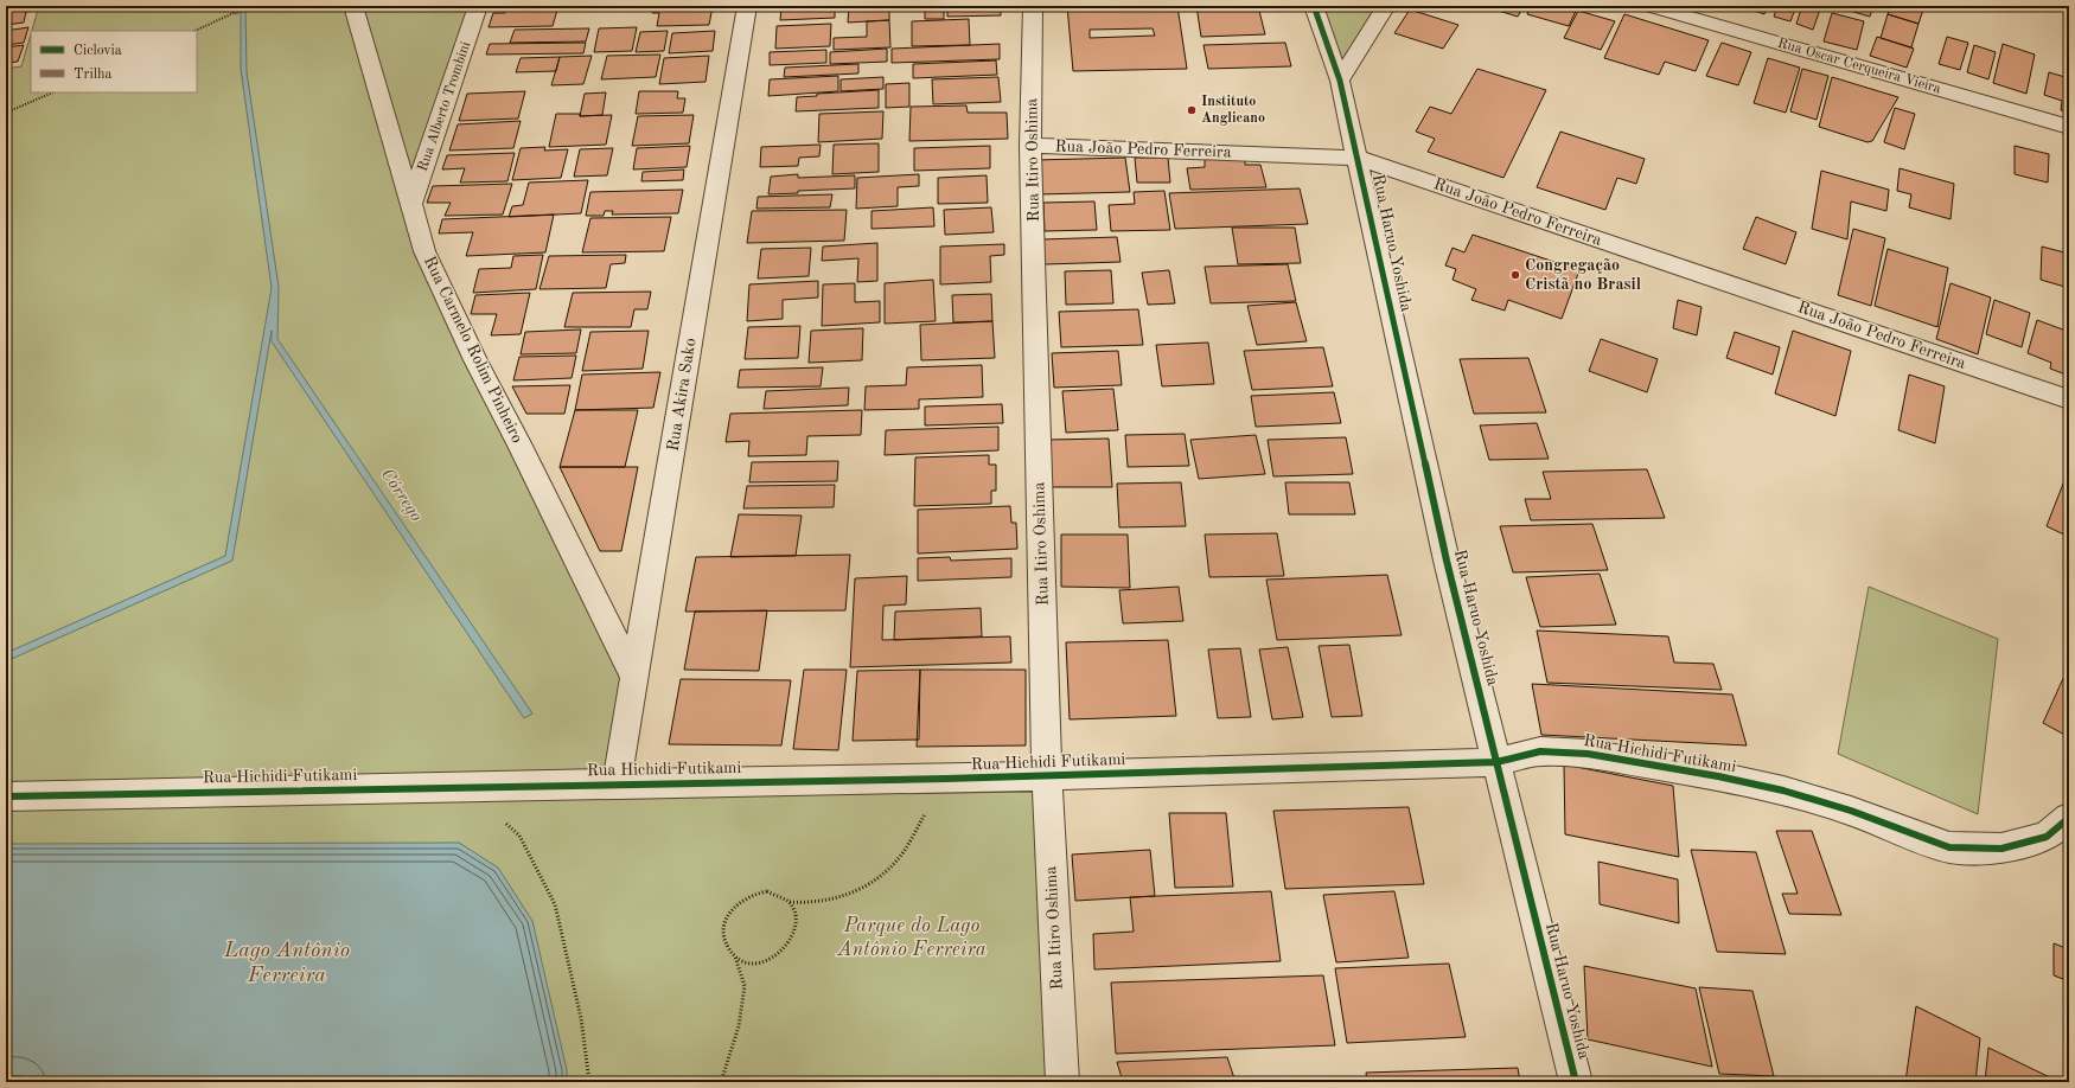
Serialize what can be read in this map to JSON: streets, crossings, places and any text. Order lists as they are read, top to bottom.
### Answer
{
  "streets": {
    "street": [
      "Rua Oscar Cerqueira Vieira",
      "Rua Alberto Trombini",
      "Rua João Pedro Ferreira",
      "Rua Itiro Oshima",
      "Rua Haruo Yoshida",
      "Rua Carmelo Rolim Pinheiro",
      "Rua Akira Sako",
      "Rua Hichidi Futikami"
    ]
  },
  "crossings": [
    ["Rua Alberto Trombini", "Rua Carmelo Rolim Pinheiro"],
    ["Rua João Pedro Ferreira", "Rua Itiro Oshima"],
    ["Rua João Pedro Ferreira", "Rua Haruo Yoshida"],
    ["Rua Itiro Oshima", "Rua Hichidi Futikami"],
    ["Rua Haruo Yoshida", "Rua Hichidi Futikami"],
    ["Rua Carmelo Rolim Pinheiro", "Rua Akira Sako"],
    ["Rua Akira Sako", "Rua Hichidi Futikami"]
  ],
  "water": ["Córrego", "Lago Antônio Ferreira"],
  "parks": ["Parque do Lago Antônio Ferreira"],
  "places": ["Instituto Anglicano", "Congregação Cristã no Brasil"],
  "legend": ["Ciclovia", "Trilha"]
}
